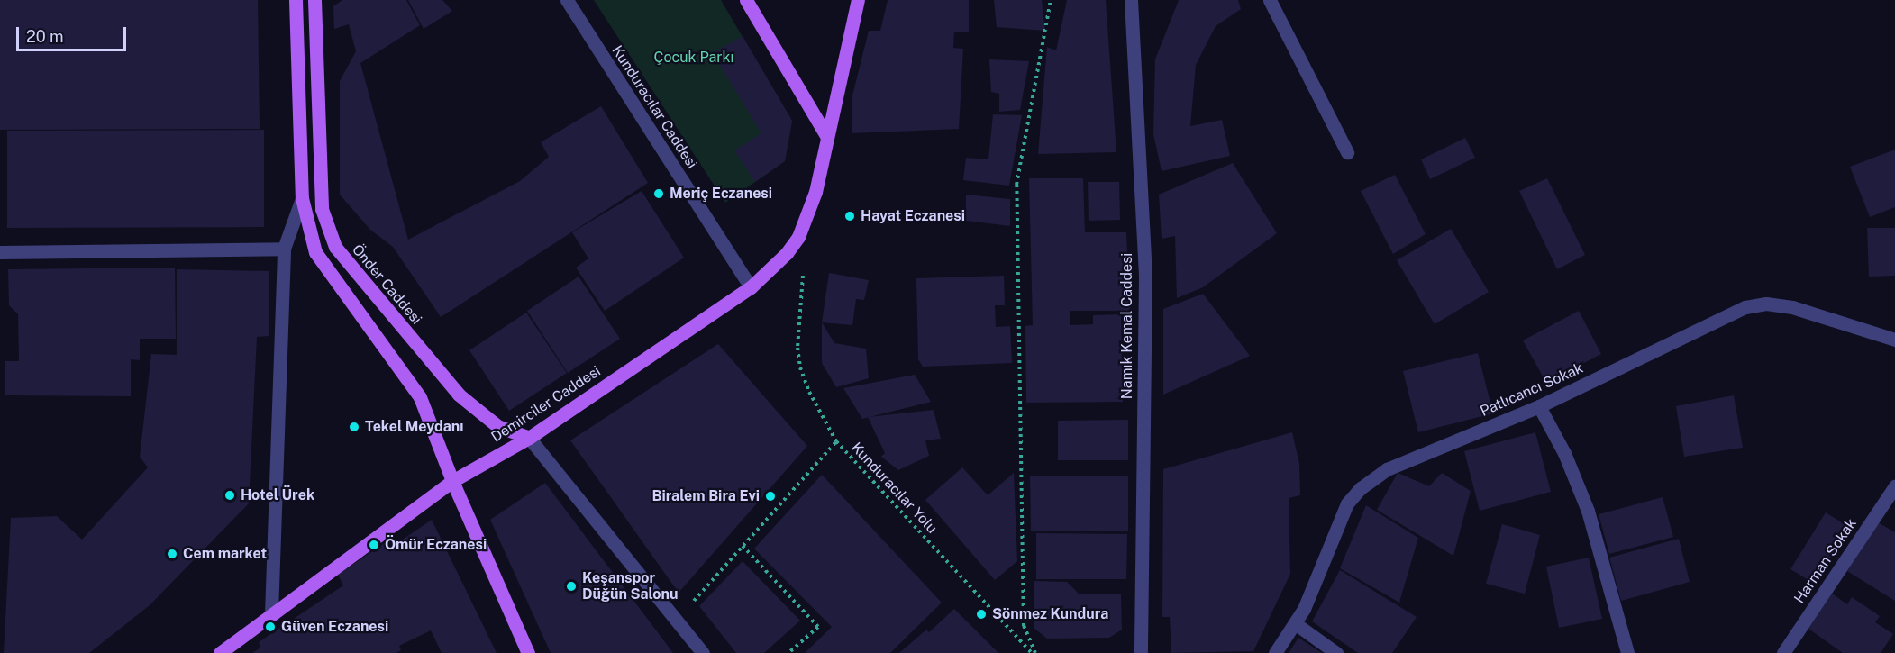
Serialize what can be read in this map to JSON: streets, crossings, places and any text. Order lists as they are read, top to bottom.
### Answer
{
  "streets": {
    "main road": ["Önder Caddesi", "Demirciler Caddesi"],
    "street": [
      "Kunduracılar Caddesi",
      "Namık Kemal Caddesi",
      "Patlıcancı Sokak",
      "Harman Sokak"
    ],
    "path": ["Kunduracılar Yolu"]
  },
  "crossings": [
    ["Kunduracılar Caddesi", "Demirciler Caddesi"],
    ["Önder Caddesi", "Demirciler Caddesi"]
  ],
  "parks": ["Çocuk Parkı"],
  "places": [
    "Meriç Eczanesi",
    "Hayat Eczanesi",
    "Tekel Meydanı",
    "Hotel Ürek",
    "Biralem Bira Evi",
    "Ömür Eczanesi",
    "Cem market",
    "Keşanspor Düğün Salonu",
    "Sönmez Kundura",
    "Güven Eczanesi"
  ],
  "scale_bar": "20 m"
}
